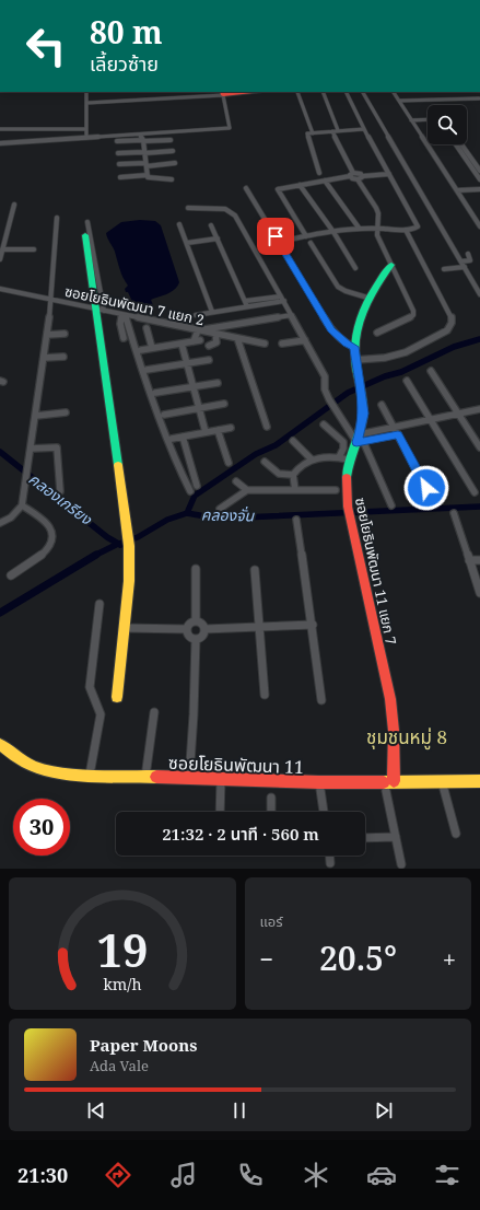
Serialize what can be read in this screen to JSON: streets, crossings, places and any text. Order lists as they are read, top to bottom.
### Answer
{
  "streets": {
    "street": ["ซอยโยธินพัฒนา 7 แยก 2", "ซอยโยธินพัฒนา 11 แยก 7", "ซอยโยธินพัฒนา 11"]
  },
  "crossings": [
    ["ซอยโยธินพัฒนา 11 แยก 7", "ซอยโยธินพัฒนา 11"]
  ],
  "districts": ["ชุมชนหมู่ 8"],
  "water": ["คลองเกรียง", "คลองจั่น"],
  "page": {
    "turn": ["80 m", "เลี้ยวซ้าย"],
    "limit": "30",
    "trip": "21:32 · 2 นาที · 560 m",
    "tile": "แอร์",
    "heat": ["−", "20.5°", "+"],
    "song": ["Paper Moons", "Ada Vale"],
    "tabs": "21:30",
    "gauge": ["19", "km/h"]
  }
}
